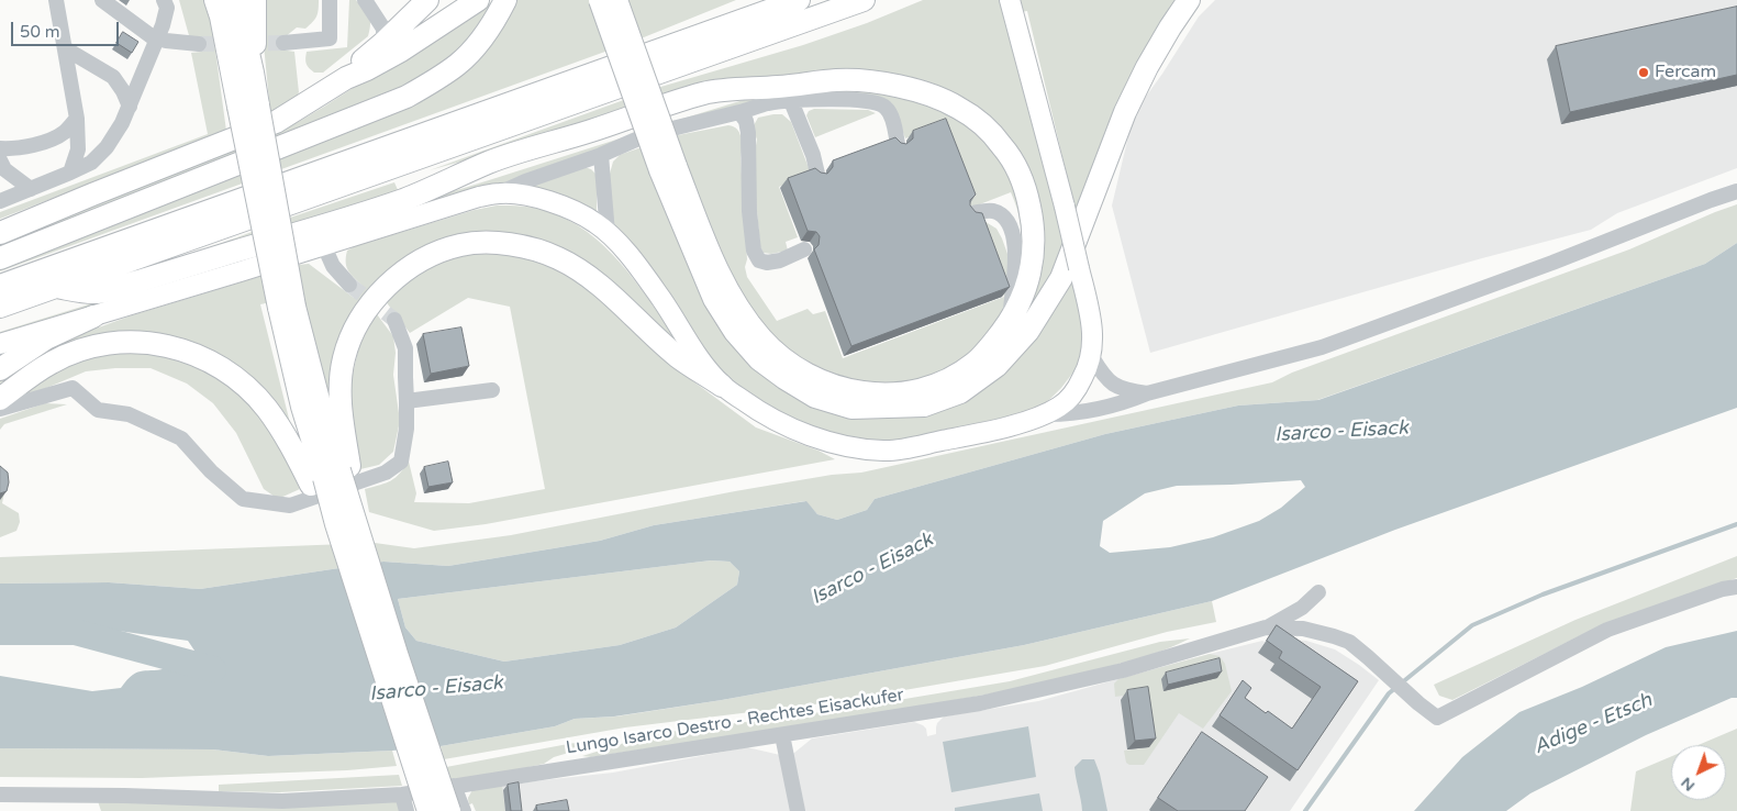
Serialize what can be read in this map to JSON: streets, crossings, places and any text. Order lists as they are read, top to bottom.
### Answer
{
  "streets": {
    "street": ["Lungo Isarco Destro - Rechtes Eisackufer"]
  },
  "water": ["Isarco - Eisack", "Adige - Etsch"],
  "places": ["Fercam"],
  "scale_bar": "50 m",
  "north": "bottom left"
}
